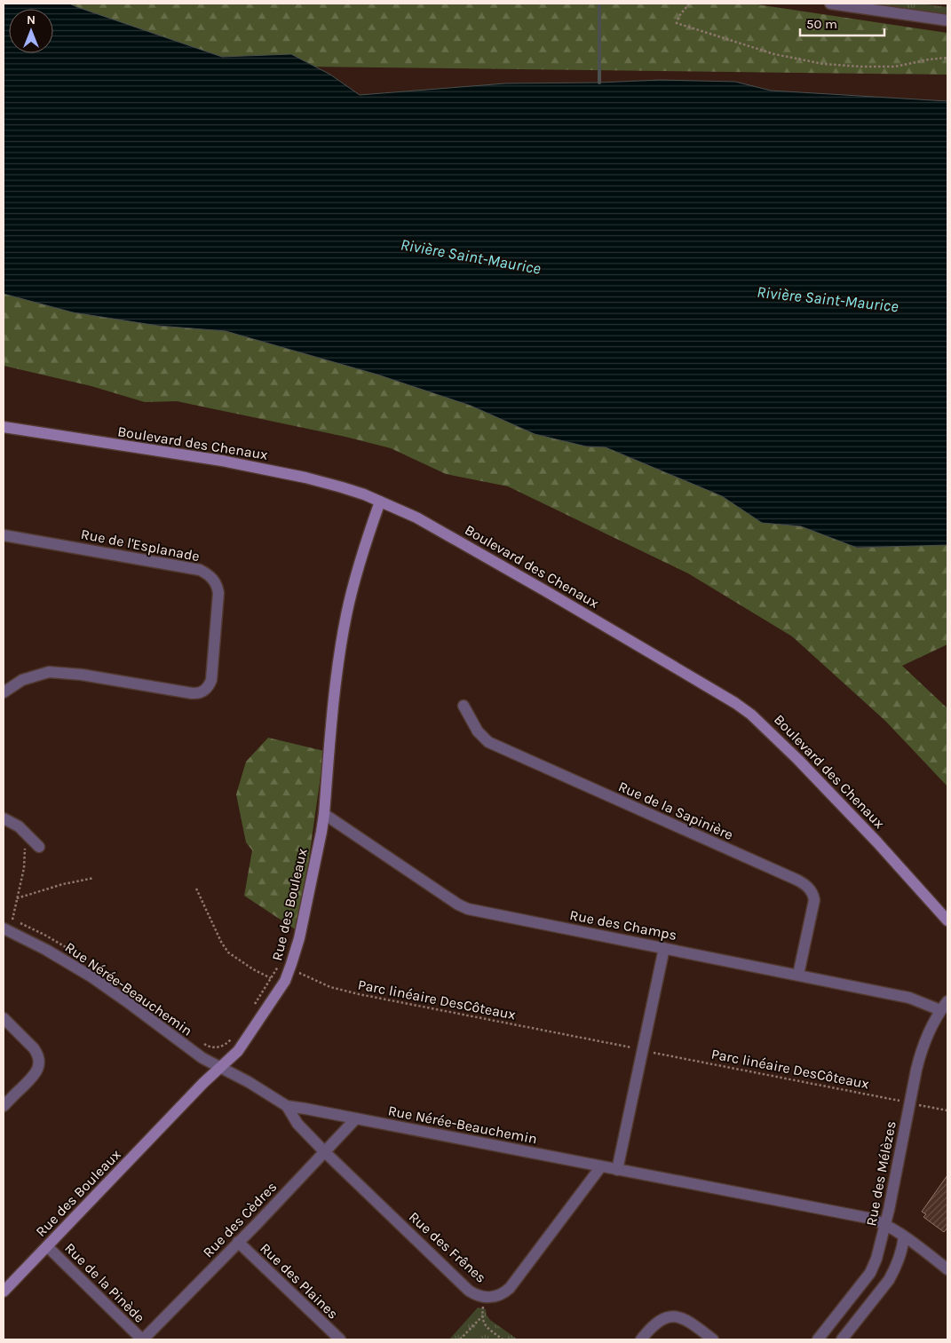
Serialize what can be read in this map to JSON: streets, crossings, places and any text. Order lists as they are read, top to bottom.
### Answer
{
  "streets": {
    "street": [
      "Boulevard des Chenaux",
      "Rue de l'Esplanade",
      "Rue de la Sapinière",
      "Rue des Bouleaux",
      "Rue des Champs",
      "Rue Nérée-Beauchemin",
      "Rue des Mélèzes",
      "Rue des Cèdres",
      "Rue des Frênes",
      "Rue des Plaines",
      "Rue de la Pinède"
    ],
    "path": ["Parc linéaire DesCôteaux"]
  },
  "crossings": [
    ["Boulevard des Chenaux", "Rue des Bouleaux"],
    ["Rue de la Sapinière", "Rue des Champs"],
    ["Rue des Bouleaux", "Rue des Champs"],
    ["Rue des Bouleaux", "Rue Nérée-Beauchemin"],
    ["Rue des Bouleaux", "Parc linéaire DesCôteaux"],
    ["Rue des Bouleaux", "Rue de la Pinède"],
    ["Rue des Champs", "Rue des Mélèzes"],
    ["Rue Nérée-Beauchemin", "Rue des Mélèzes"],
    ["Rue Nérée-Beauchemin", "Rue des Cèdres"],
    ["Rue Nérée-Beauchemin", "Rue des Frênes"],
    ["Parc linéaire DesCôteaux", "Rue des Mélèzes"],
    ["Rue des Cèdres", "Rue des Frênes"],
    ["Rue des Cèdres", "Rue des Plaines"],
    ["Rue des Cèdres", "Rue de la Pinède"]
  ],
  "water": ["Rivière Saint-Maurice"],
  "scale_bar": "50 m",
  "north": "top"
}
